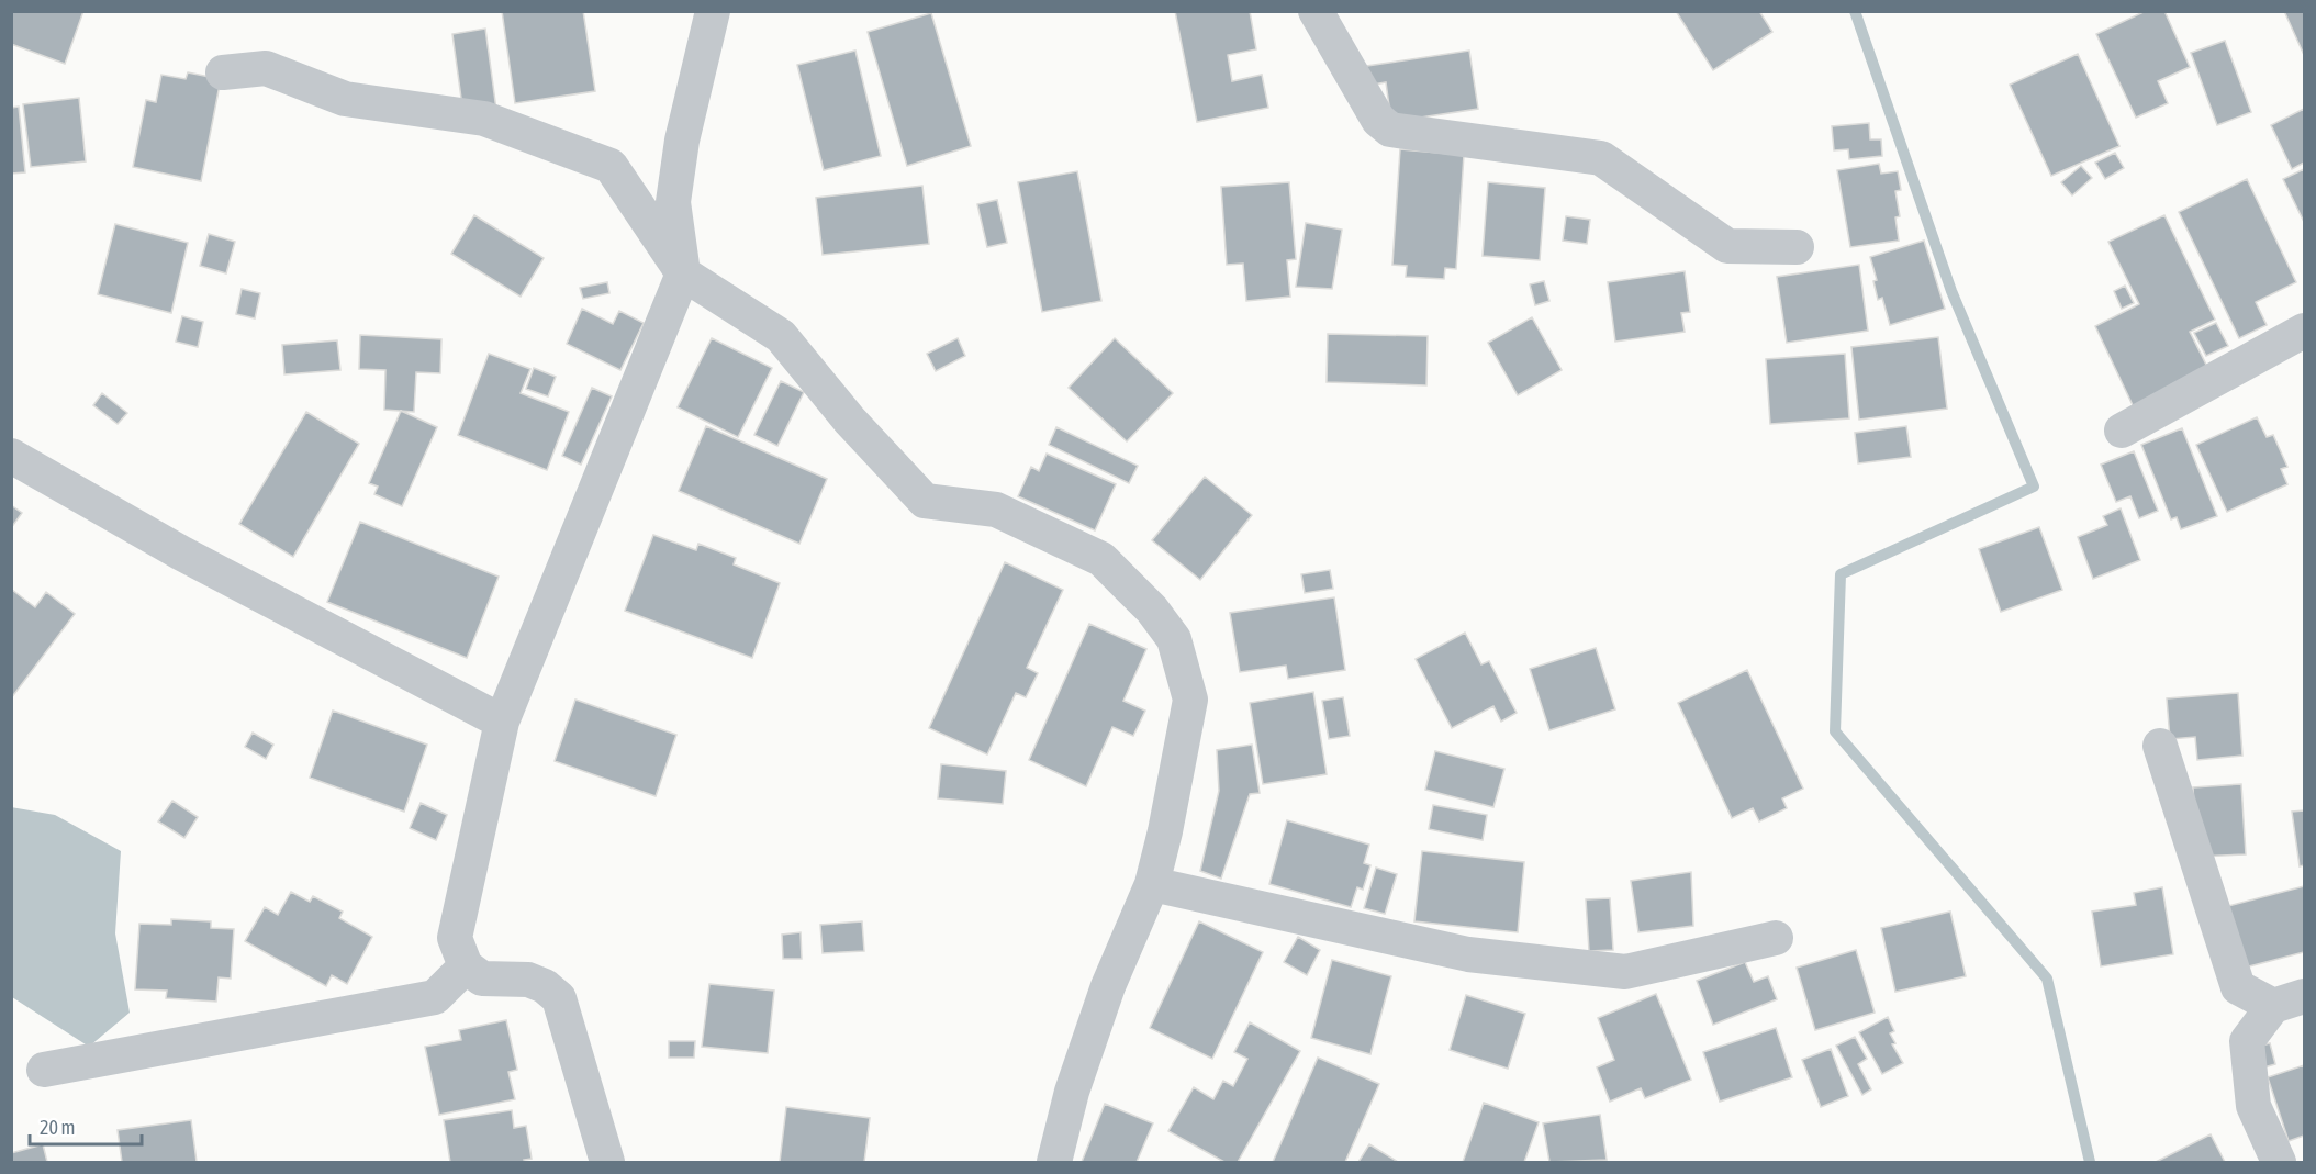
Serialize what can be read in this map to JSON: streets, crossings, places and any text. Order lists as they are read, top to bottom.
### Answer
{
  "scale_bar": "20 m"
}
